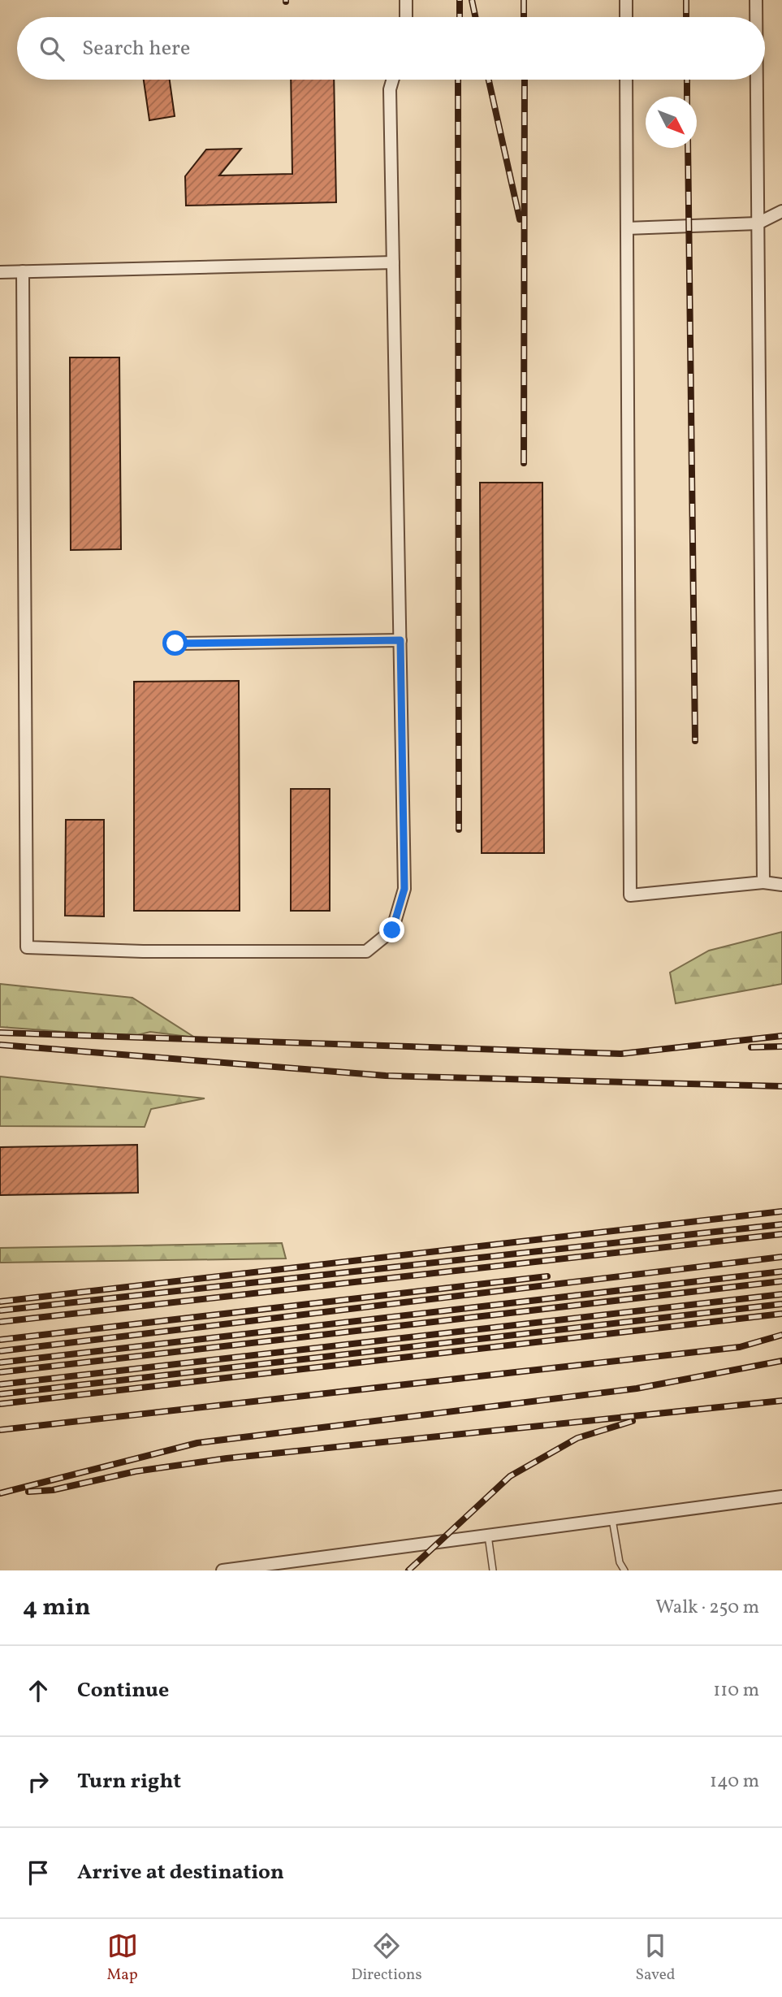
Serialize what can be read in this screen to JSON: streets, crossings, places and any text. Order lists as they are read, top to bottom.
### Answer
{
  "north": "bottom right",
  "page": {
    "search": "Search here",
    "heading": ["4 min", "Walk · 250 m"],
    "list": [
      ["Continue", "110 m"],
      ["Turn right", "140 m"],
      "Arrive at destination"
    ],
    "nav": ["Map", "Directions", "Saved"]
  }
}
